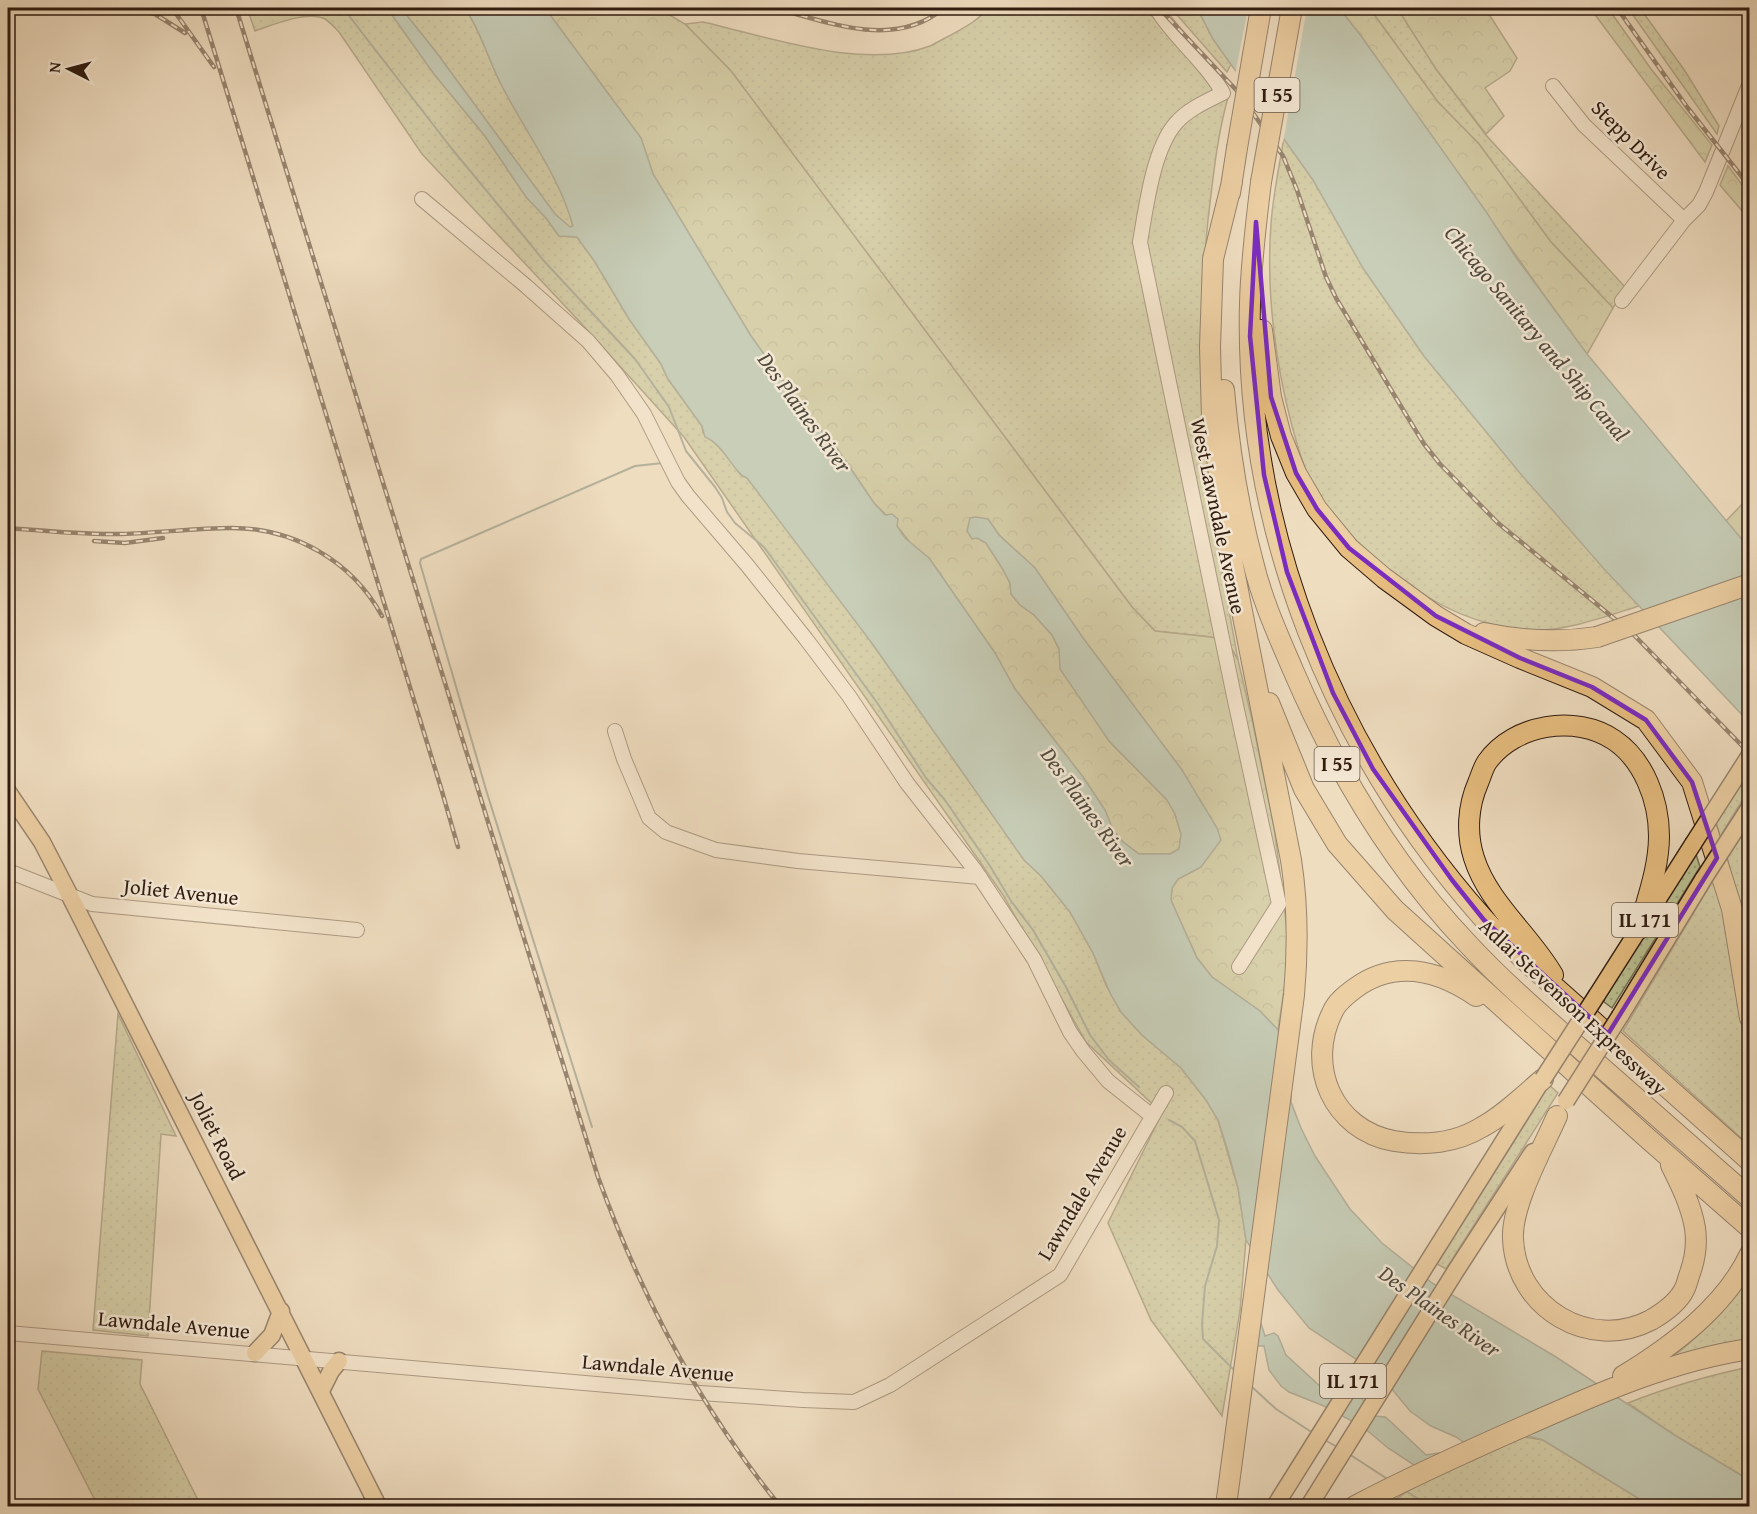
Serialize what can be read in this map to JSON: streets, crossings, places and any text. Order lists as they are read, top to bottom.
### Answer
{
  "streets": {
    "highway": ["I 55", "Adlai Stevenson Expressway"],
    "main road": ["IL 171", "Joliet Road"],
    "street": [
      "Stepp Drive",
      "West Lawndale Avenue",
      "Joliet Avenue",
      "Lawndale Avenue"
    ]
  },
  "crossings": [
    ["Joliet Avenue", "Joliet Road"],
    ["Joliet Road", "Lawndale Avenue"]
  ],
  "water": ["Chicago Sanitary and Ship Canal", "Des Plaines River"],
  "north": "left"
}
